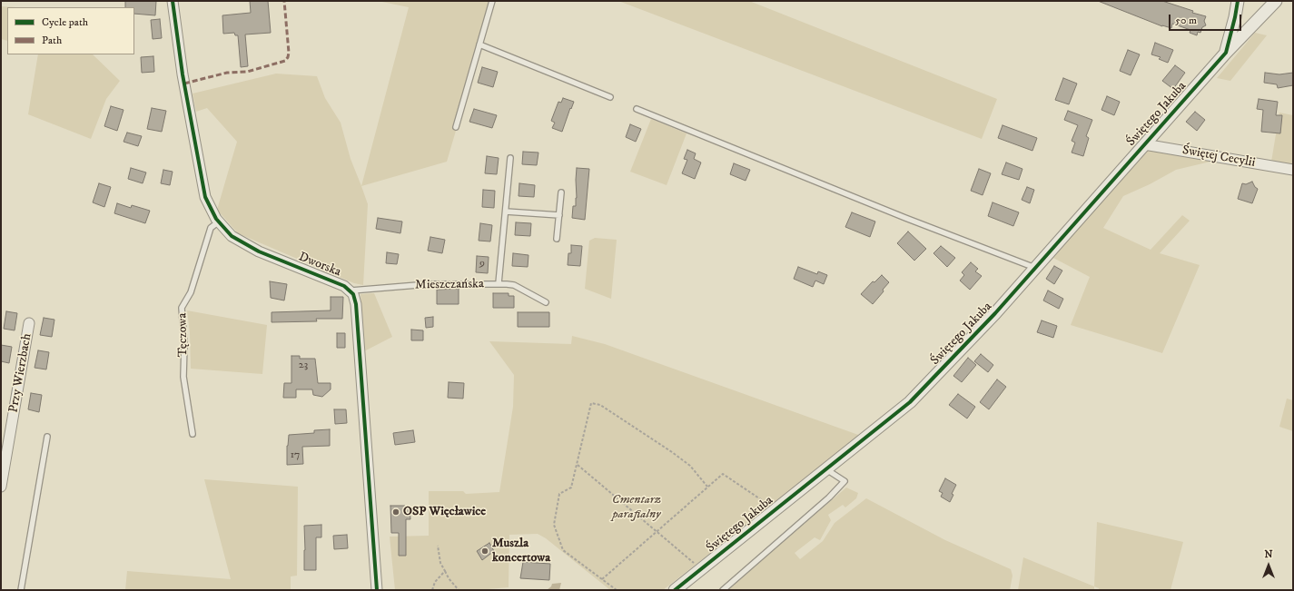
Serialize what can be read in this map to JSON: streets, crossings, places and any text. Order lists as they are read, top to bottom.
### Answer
{
  "streets": {
    "street": [
      "Świętego Jakuba",
      "Świętej Cecylii",
      "Dworska",
      "Przy Wierzbach"
    ],
    "lane": ["Mieszczańska", "Tęczowa"]
  },
  "crossings": [
    ["Świętego Jakuba", "Świętej Cecylii"],
    ["Dworska", "Mieszczańska"],
    ["Dworska", "Tęczowa"]
  ],
  "parks": ["Cmentarz parafialny"],
  "places": ["OSP Więcławice", "Muszla koncertowa"],
  "house_numbers": ["9", "23", "17"],
  "legend": ["Cycle path", "Path"],
  "scale_bar": "50 m",
  "north": "top"
}
